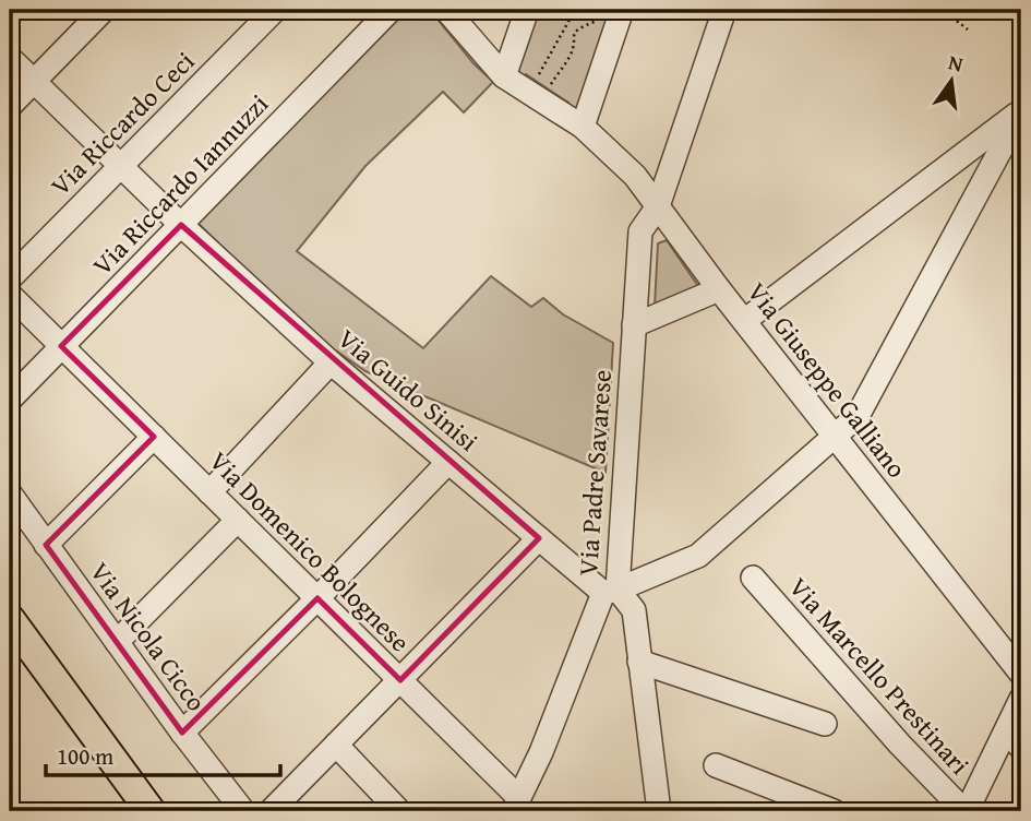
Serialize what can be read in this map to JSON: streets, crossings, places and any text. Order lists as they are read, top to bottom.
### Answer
{
  "streets": {
    "street": [
      "Via Riccardo Ceci",
      "Via Riccardo Iannuzzi",
      "Via Giuseppe Galliano",
      "Via Guido Sinisi",
      "Via Padre Savarese",
      "Via Domenico Bolognese",
      "Via Nicola Cicco",
      "Via Marcello Prestinari"
    ]
  },
  "crossings": [
    ["Via Riccardo Ceci", "Via Guido Sinisi"],
    ["Via Riccardo Iannuzzi", "Via Guido Sinisi"],
    ["Via Riccardo Iannuzzi", "Via Domenico Bolognese"],
    ["Via Giuseppe Galliano", "Via Padre Savarese"],
    ["Via Guido Sinisi", "Via Padre Savarese"],
    ["Via Padre Savarese", "Via Domenico Bolognese"]
  ],
  "scale_bar": "100 m",
  "north": "top"
}
